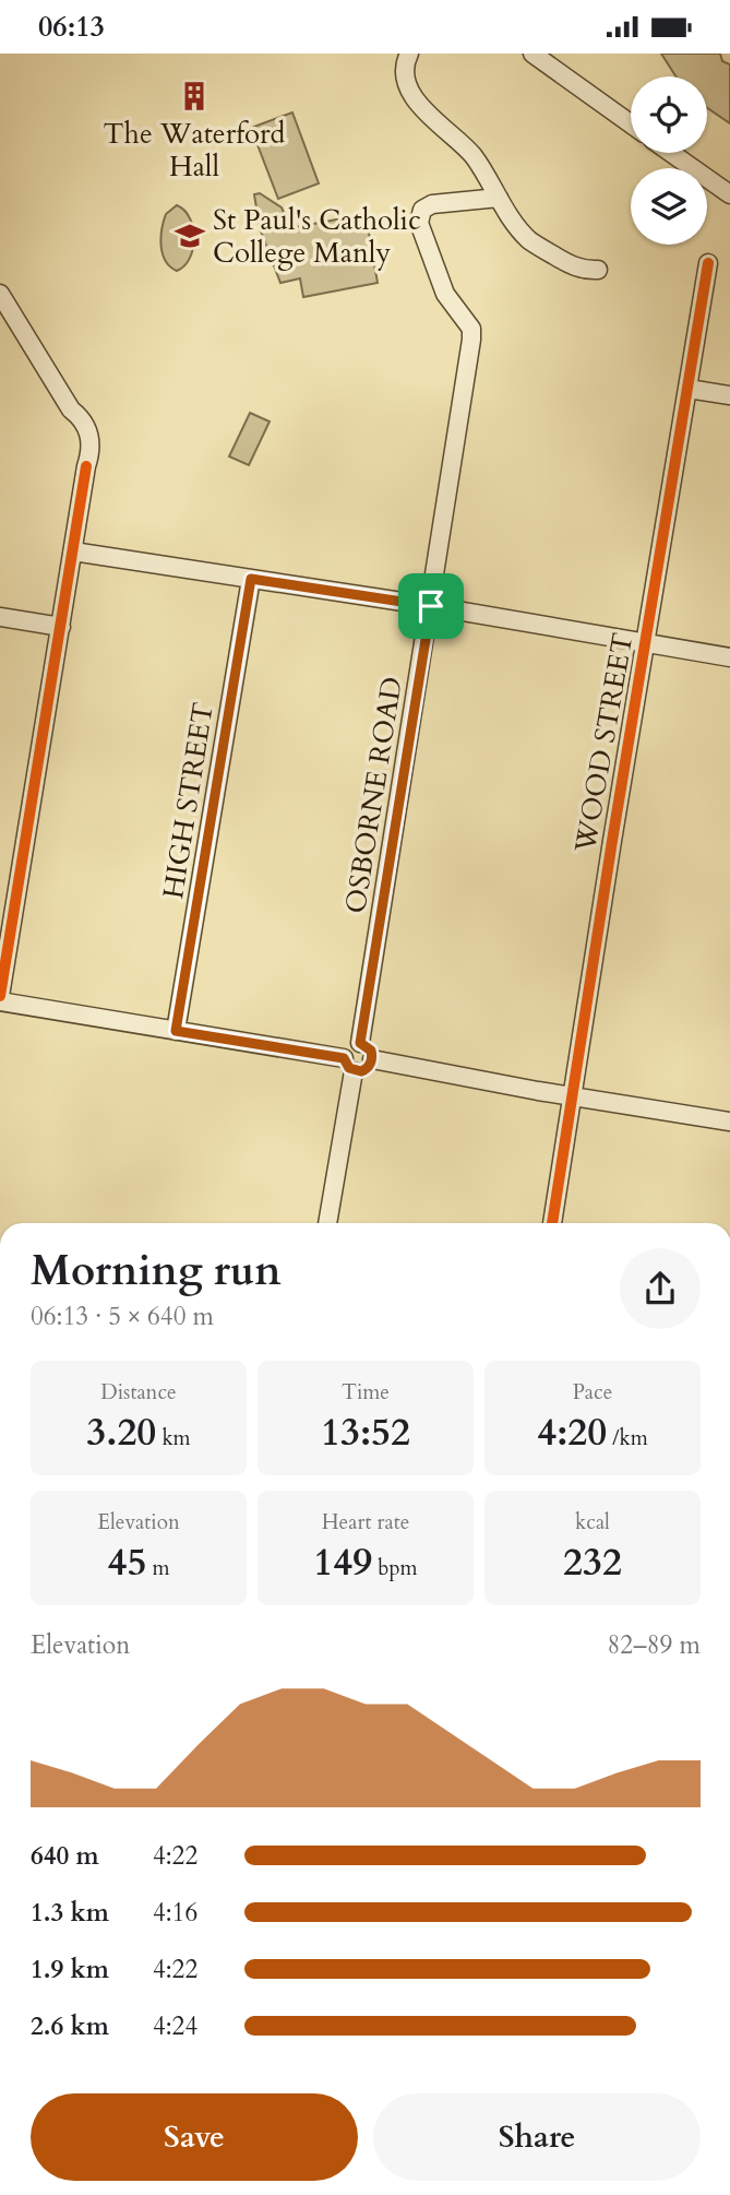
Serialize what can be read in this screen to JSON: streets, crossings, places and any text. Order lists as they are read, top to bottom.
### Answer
{
  "streets": {
    "street": ["WOOD STREET", "OSBORNE ROAD", "HIGH STREET"]
  },
  "places": {
    "building": ["The Waterford Hall"],
    "school or university": ["St Paul's Catholic College Manly"]
  },
  "page": {
    "status": "06:13",
    "heading": ["Morning run", "06:13 · 5 × 640 m"],
    "stats": [
      ["Distance", "3.20 km"],
      ["Time", "13:52"],
      ["Pace", "4:20 /km"],
      ["Elevation", "45 m"],
      ["Heart rate", "149 bpm"],
      ["kcal", "232"]
    ],
    "chart": ["Elevation", "82–89 m"],
    "list": [
      {
        "name": "640 m",
        "note": "4:22"
      },
      {
        "name": "1.3 km",
        "note": "4:16"
      },
      {
        "name": "1.9 km",
        "note": "4:22"
      },
      {
        "name": "2.6 km",
        "note": "4:24"
      }
    ],
    "buttons": ["Save", "Share"]
  }
}
